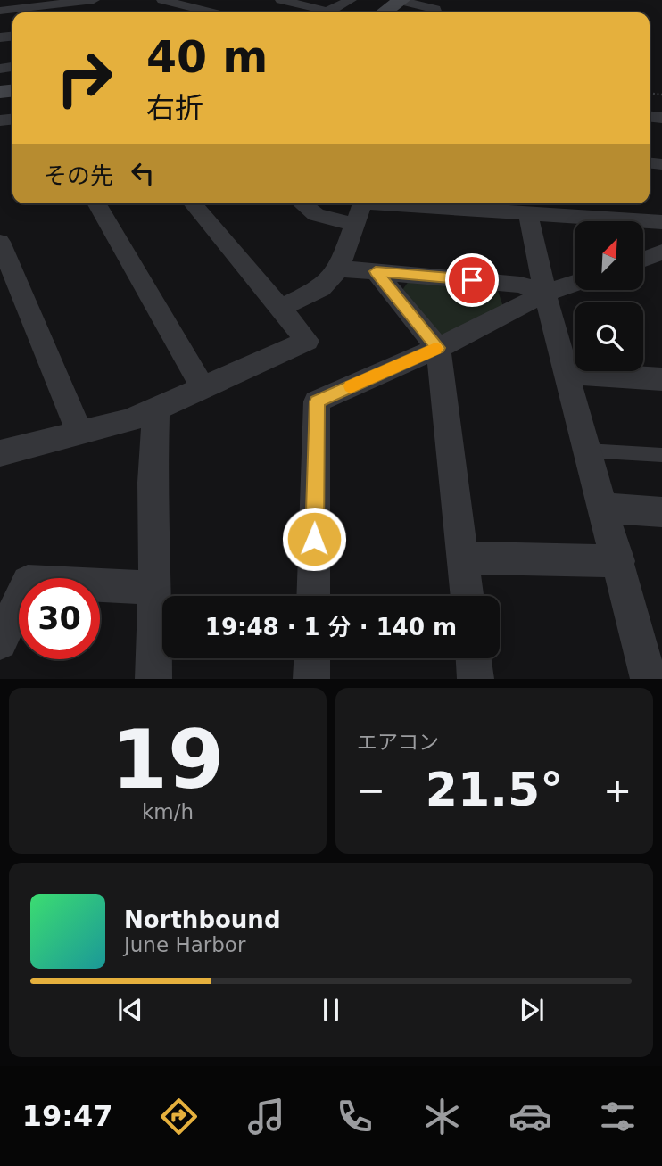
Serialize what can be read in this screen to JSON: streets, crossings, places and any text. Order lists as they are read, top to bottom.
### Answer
{
  "north": "top right",
  "page": {
    "turn": ["40 m", "右折"],
    "then": "その先",
    "limit": "30",
    "trip": "19:48 · 1 分 · 140 m",
    "tile": [
      ["19", "km/h"],
      "エアコン"
    ],
    "heat": ["−", "21.5°", "+"],
    "song": ["Northbound", "June Harbor"],
    "tabs": "19:47"
  }
}
